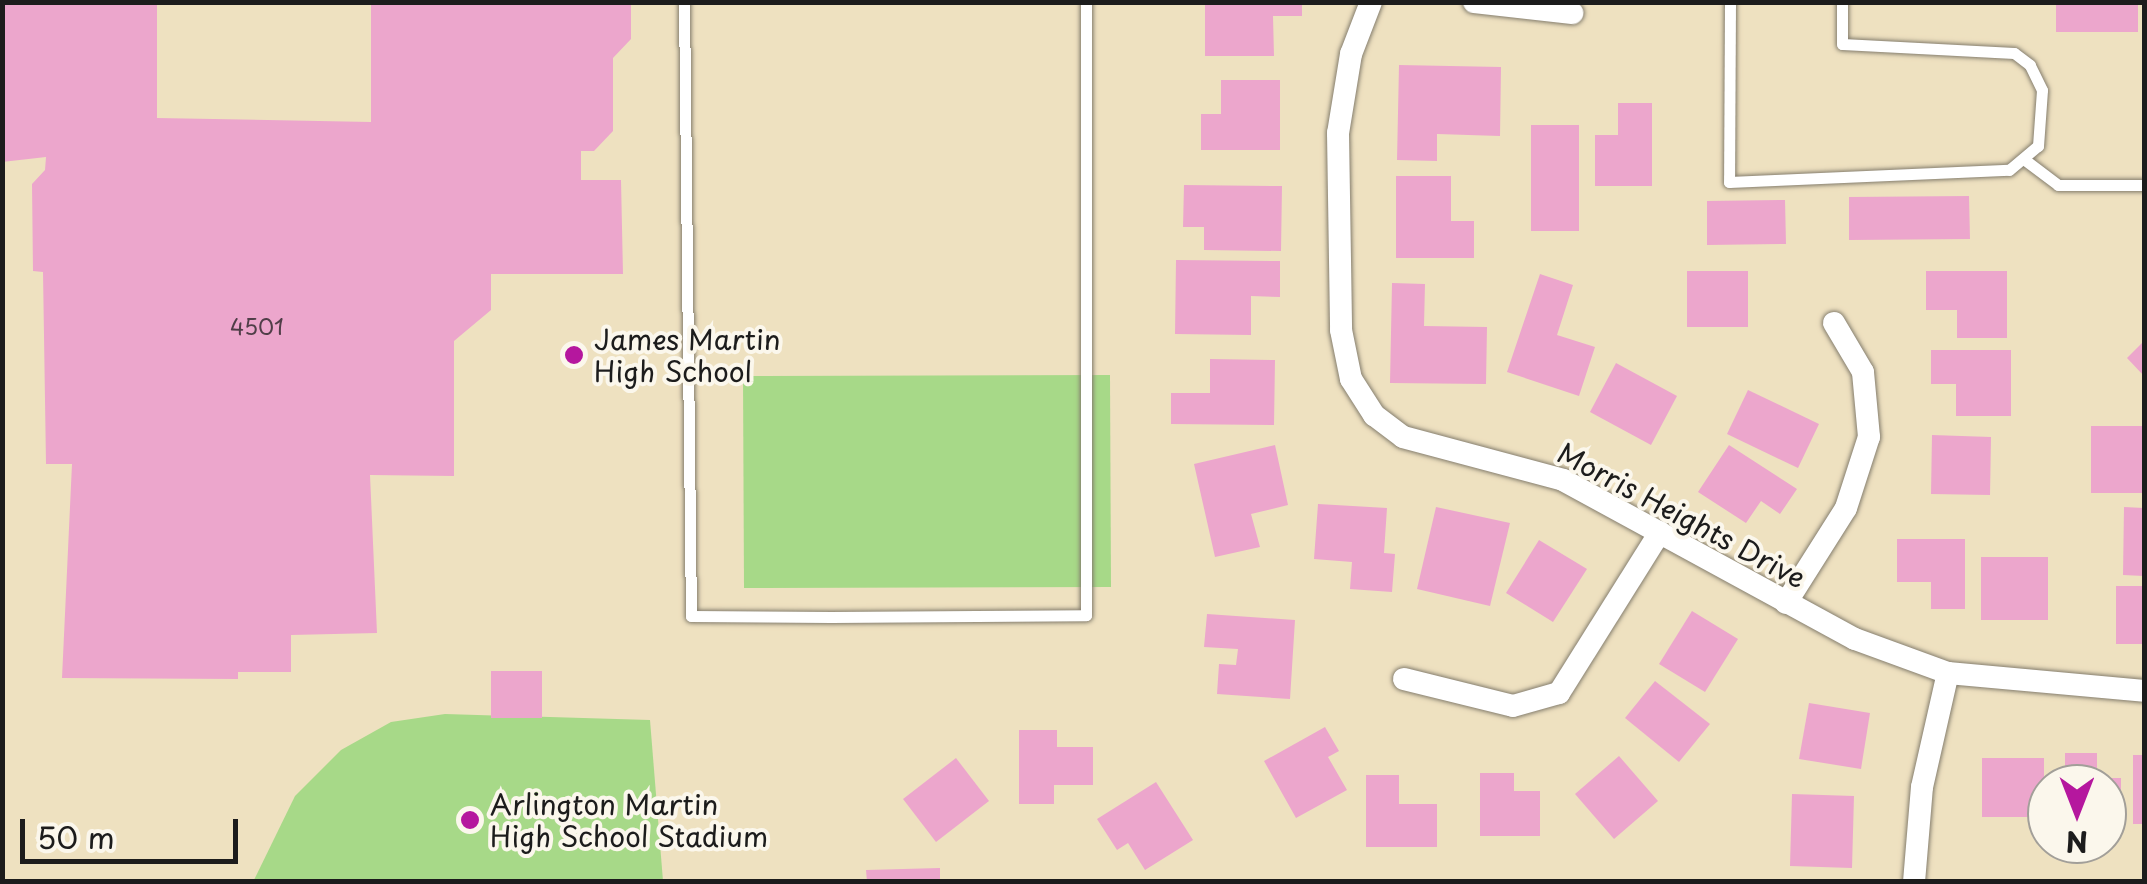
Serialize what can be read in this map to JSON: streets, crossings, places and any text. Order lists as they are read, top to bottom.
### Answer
{
  "streets": {
    "street": ["Morris Heights Drive"]
  },
  "places": ["James Martin High School", "Arlington Martin High School Stadium"],
  "house_numbers": ["4501"],
  "scale_bar": "50 m",
  "north": "bottom"
}
